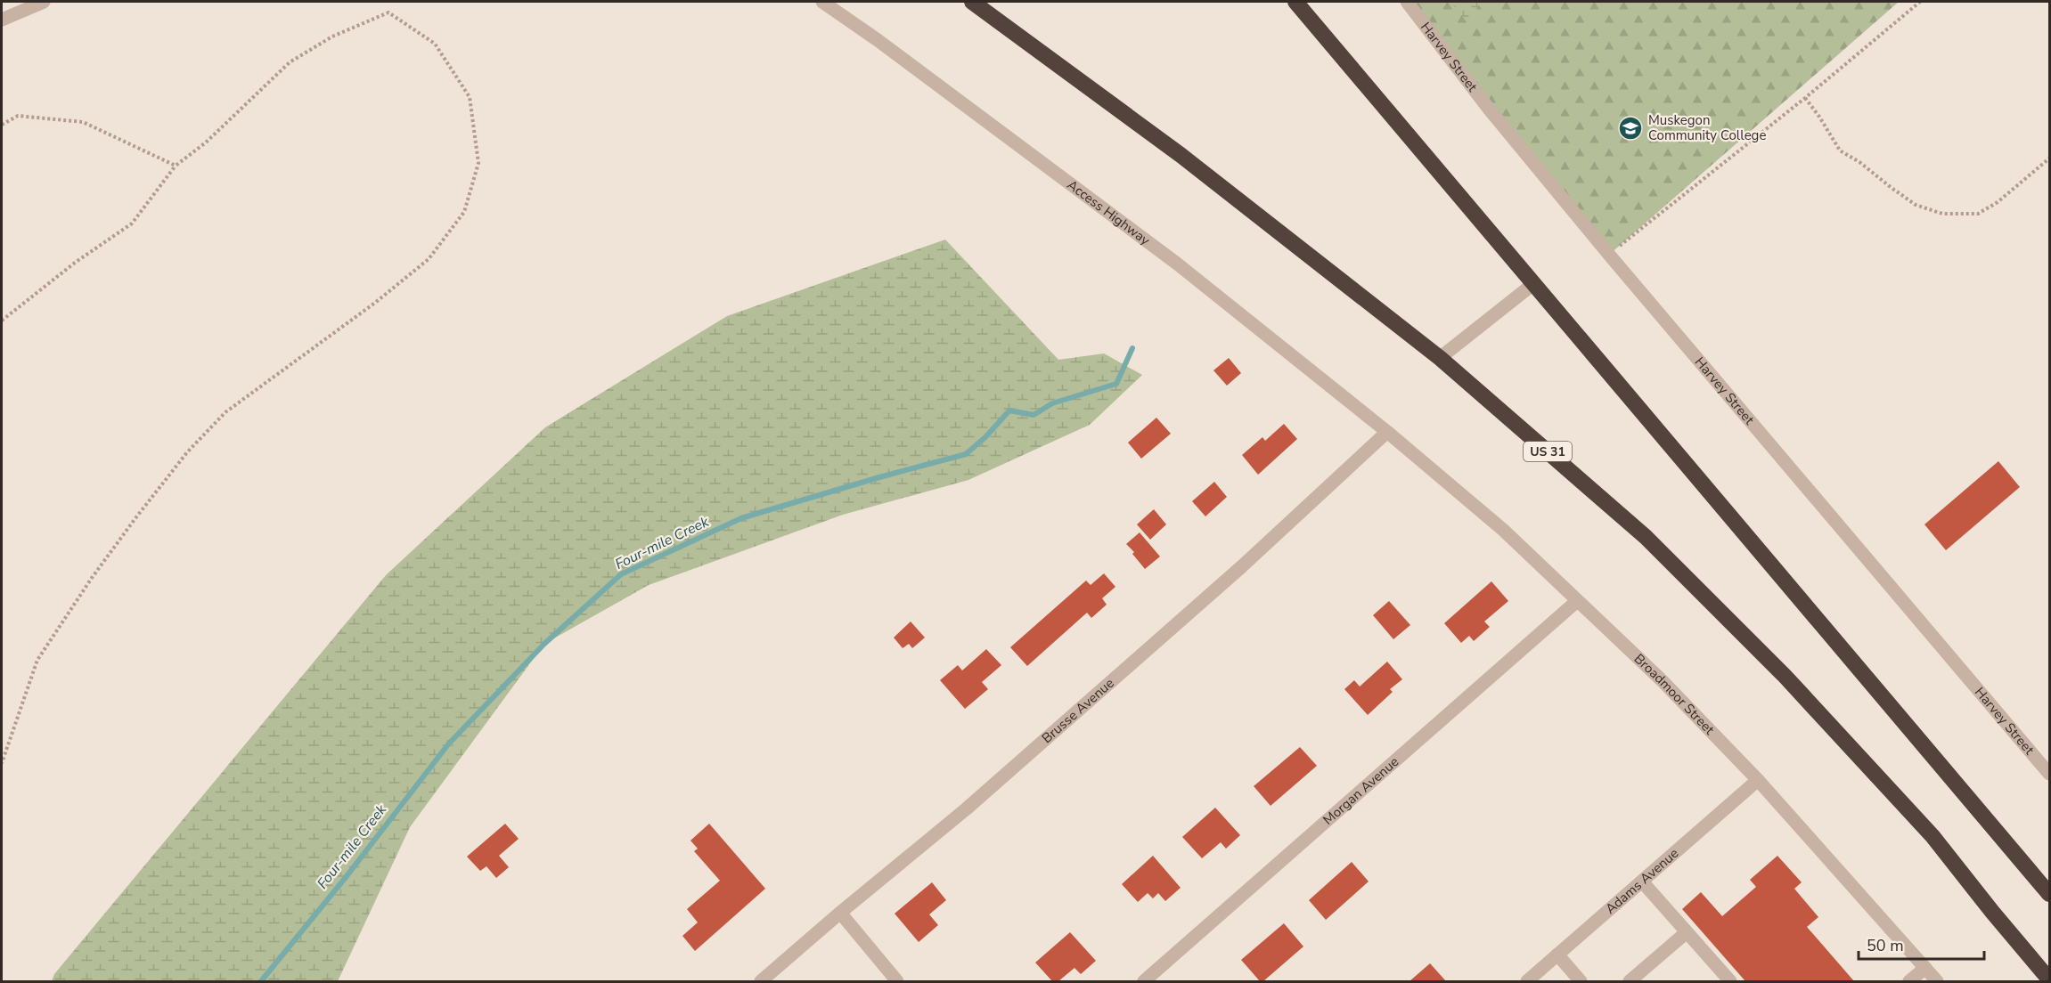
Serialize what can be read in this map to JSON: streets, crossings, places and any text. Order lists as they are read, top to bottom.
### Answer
{
  "streets": {
    "highway": ["US 31"],
    "street": [
      "Harvey Street",
      "Access Highway",
      "Broadmoor Street",
      "Brusse Avenue",
      "Morgan Avenue",
      "Adams Avenue"
    ]
  },
  "crossings": [
    ["Access Highway", "Broadmoor Street"],
    ["Access Highway", "Brusse Avenue"],
    ["Broadmoor Street", "Brusse Avenue"],
    ["Broadmoor Street", "Morgan Avenue"],
    ["Broadmoor Street", "Adams Avenue"]
  ],
  "water": ["Four-mile Creek"],
  "places": {
    "school or university": ["Muskegon Community College"]
  },
  "scale_bar": "50 m"
}
